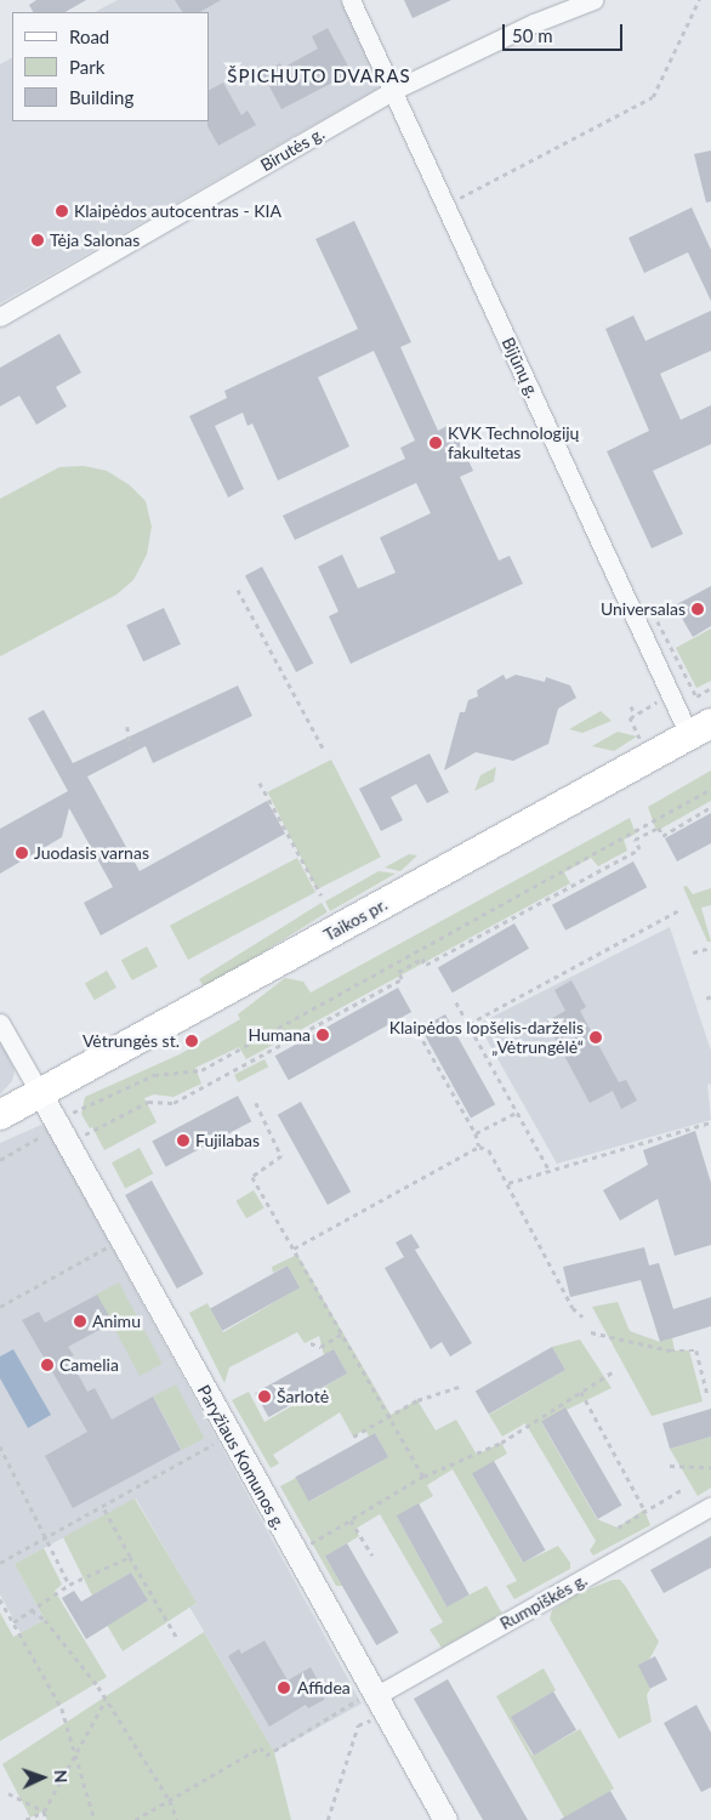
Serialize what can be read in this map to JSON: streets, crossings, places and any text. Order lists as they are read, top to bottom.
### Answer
{
  "streets": {
    "main road": ["Taikos pr."],
    "street": [
      "Birutės g.",
      "Bijūnų g.",
      "Paryžiaus Komunos g.",
      "Rumpiškės g."
    ]
  },
  "crossings": [
    ["Birutės g.", "Bijūnų g."],
    ["Bijūnų g.", "Taikos pr."],
    ["Taikos pr.", "Paryžiaus Komunos g."],
    ["Paryžiaus Komunos g.", "Rumpiškės g."]
  ],
  "districts": ["ŠPICHUTO DVARAS"],
  "places": [
    "Klaipėdos autocentras - KIA",
    "Tėja Salonas",
    "KVK Technologijų fakultetas",
    "Universalas",
    "Juodasis varnas",
    "Humana",
    "Klaipėdos lopšelis-darželis „Vėtrungėlė“",
    "Vėtrungės st.",
    "Fujilabas",
    "Animu",
    "Camelia",
    "Šarlotė",
    "Affidea"
  ],
  "legend": ["Road", "Park", "Building"],
  "scale_bar": "50 m",
  "north": "right"
}
